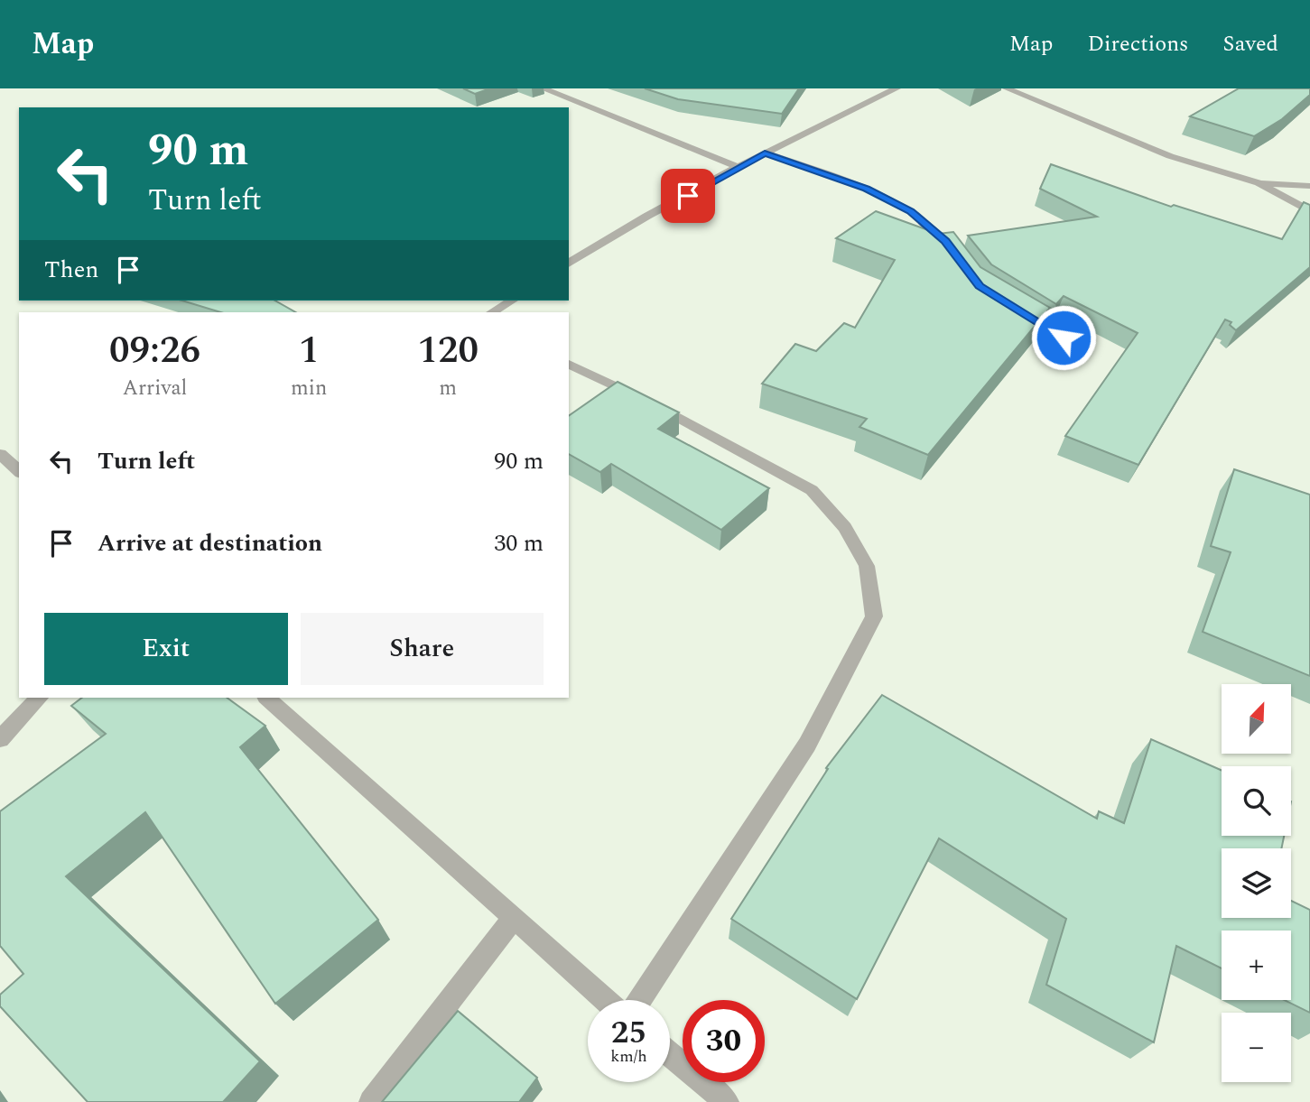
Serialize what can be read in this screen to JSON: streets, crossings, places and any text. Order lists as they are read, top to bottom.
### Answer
{
  "north": "top right",
  "page": {
    "header": "Map",
    "nav": ["Map", "Directions", "Saved"],
    "turn": ["90 m", "Turn left"],
    "then": "Then",
    "eta": [
      "09:26",
      "Arrival",
      "1",
      "min",
      "120",
      "m"
    ],
    "list": [
      {
        "name": "Turn left",
        "value": "90 m"
      },
      {
        "name": "Arrive at destination",
        "value": "30 m"
      }
    ],
    "buttons": ["Exit", "Share"],
    "map_buttons": ["+", "−"],
    "speed": "25 km/h",
    "limit": "30"
  }
}
